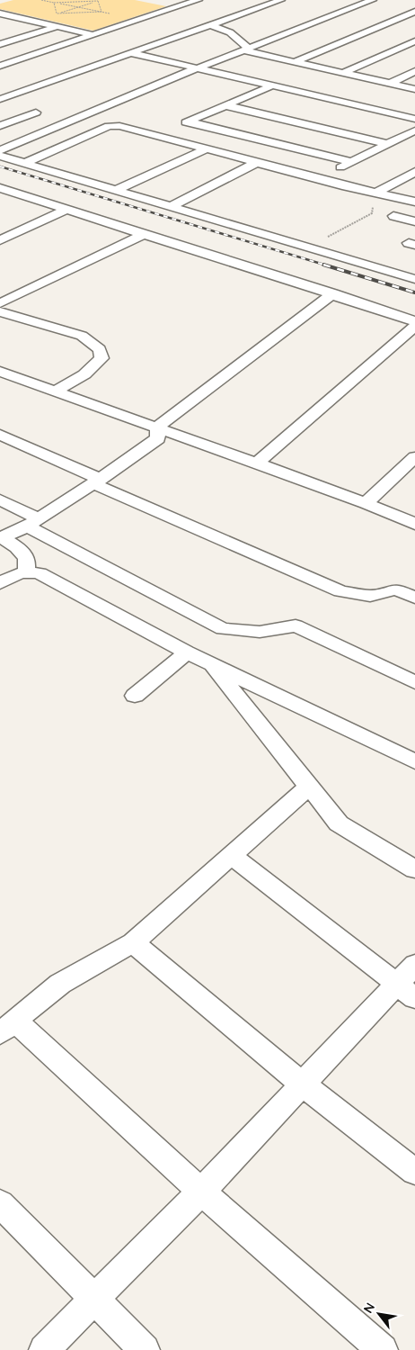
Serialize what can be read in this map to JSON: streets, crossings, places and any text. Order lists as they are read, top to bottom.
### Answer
{
  "north": "top left"
}
